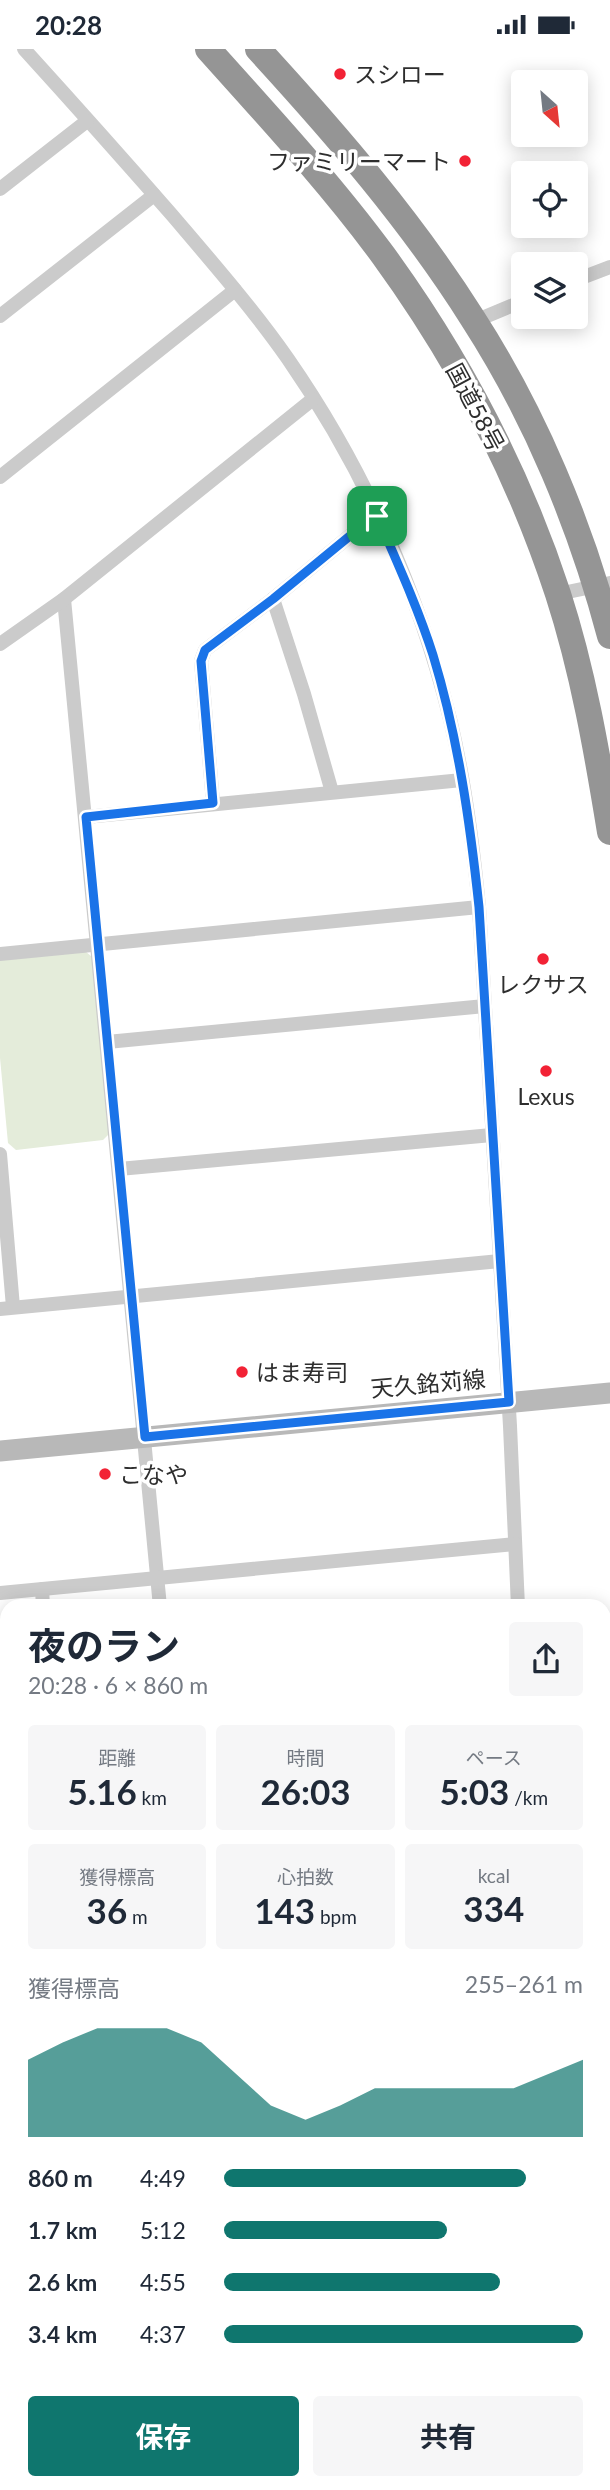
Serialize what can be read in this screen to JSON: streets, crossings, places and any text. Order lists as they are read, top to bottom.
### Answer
{
  "streets": {
    "highway": ["国道58号"],
    "street": ["天久銘苅線"]
  },
  "places": [
    "スシロー",
    "ファミリーマート",
    "レクサス",
    "Lexus",
    "はま寿司",
    "こなや"
  ],
  "north": "bottom right",
  "page": {
    "status": "20:28",
    "heading": ["夜のラン", "20:28 · 6 × 860 m"],
    "stats": [
      ["距離", "5.16 km"],
      ["時間", "26:03"],
      ["ペース", "5:03 /km"],
      ["獲得標高", "36 m"],
      ["心拍数", "143 bpm"],
      ["kcal", "334"]
    ],
    "chart": ["獲得標高", "255–261 m"],
    "list": [
      {
        "name": "860 m",
        "note": "4:49"
      },
      {
        "name": "1.7 km",
        "note": "5:12"
      },
      {
        "name": "2.6 km",
        "note": "4:55"
      },
      {
        "name": "3.4 km",
        "note": "4:37"
      }
    ],
    "buttons": ["保存", "共有"]
  }
}
